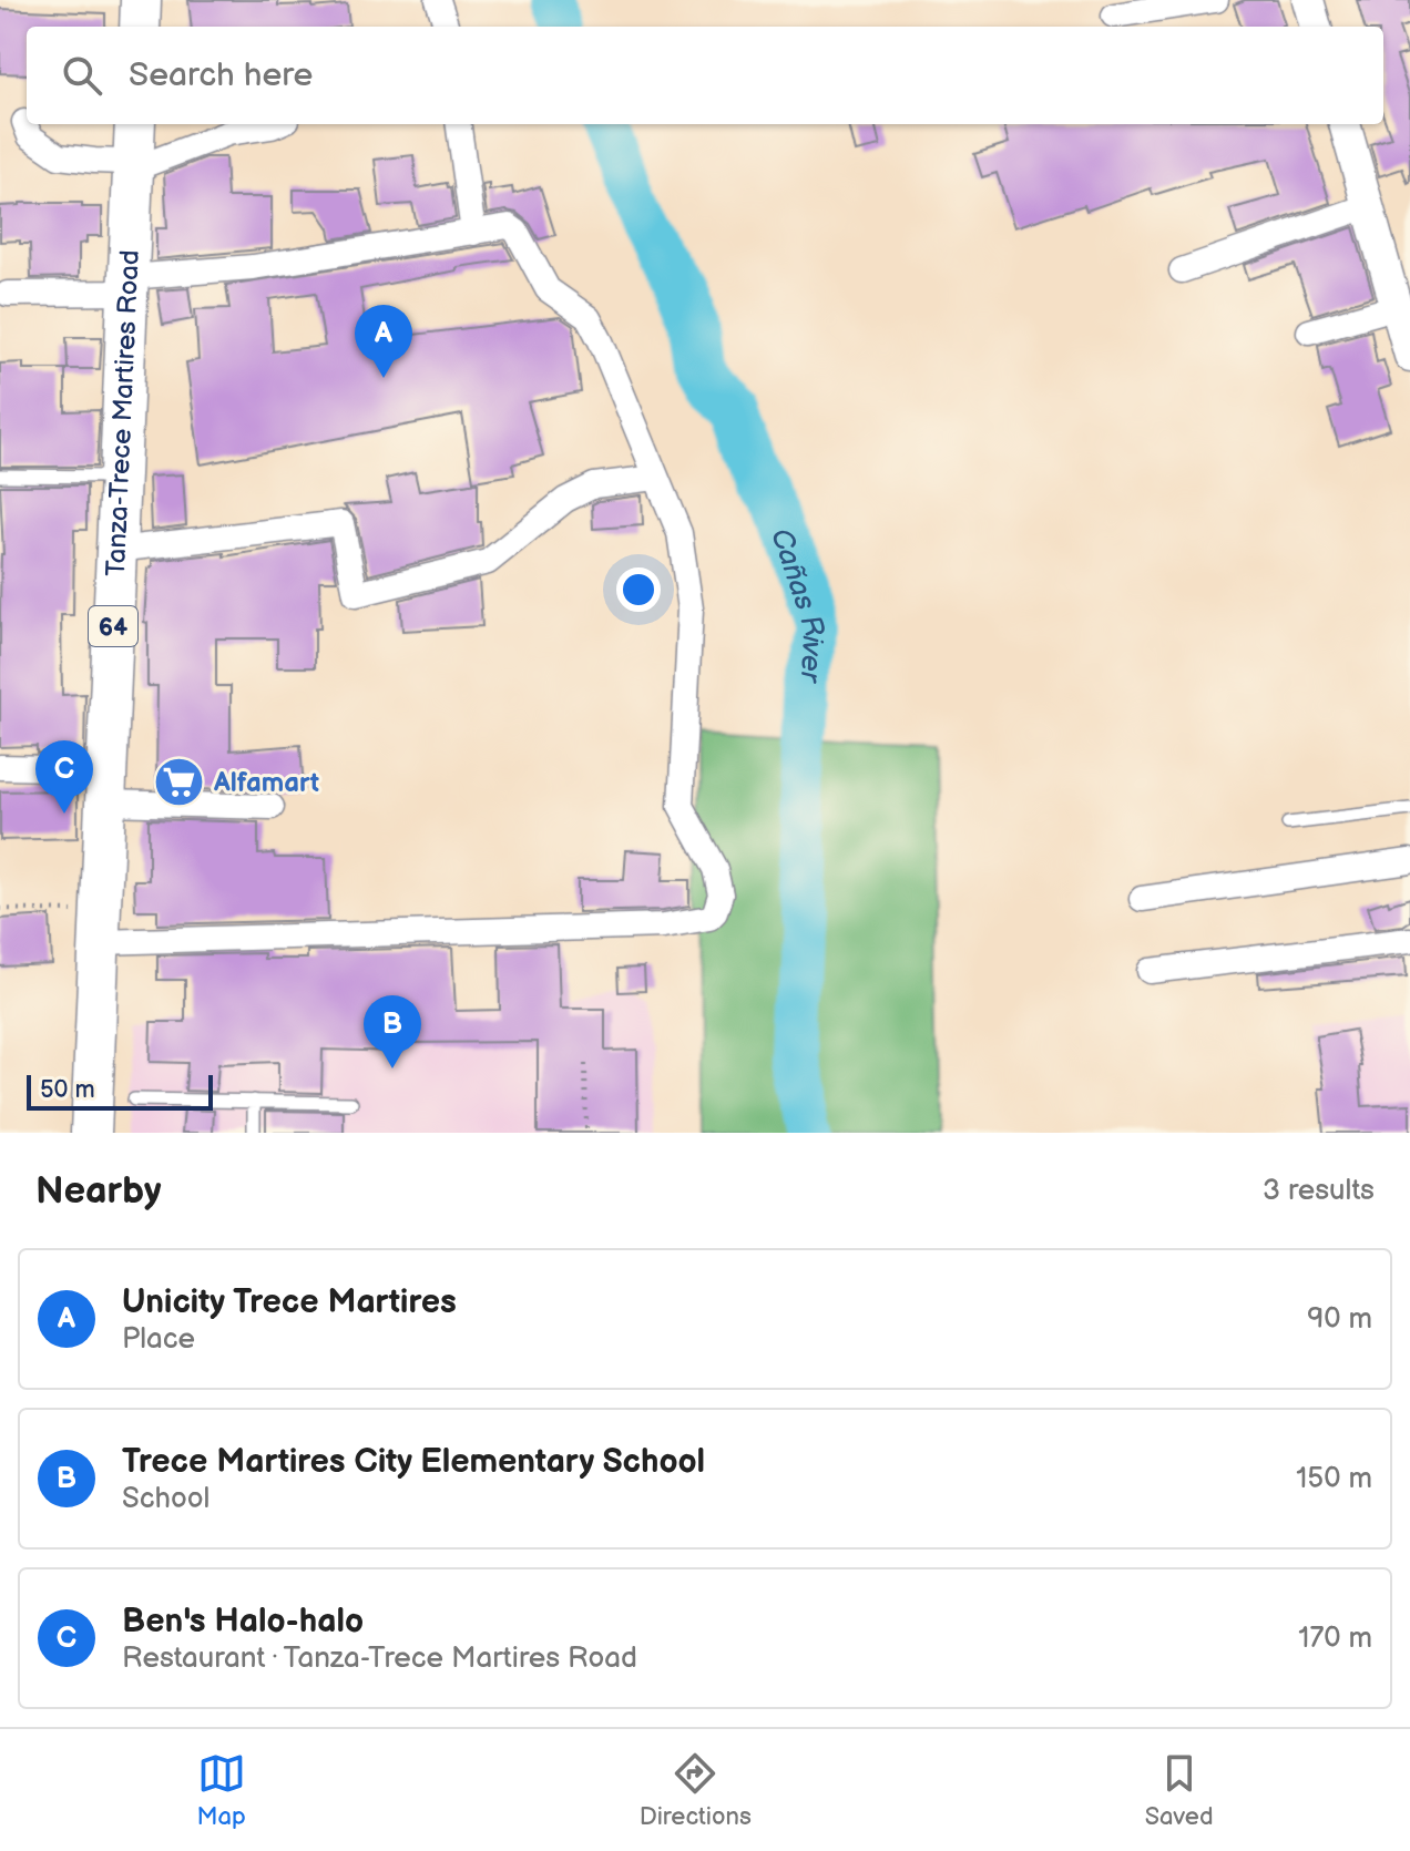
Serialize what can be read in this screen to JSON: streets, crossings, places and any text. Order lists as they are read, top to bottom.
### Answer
{
  "streets": {
    "main road": ["Tanza-Trece Martires Road", "64"]
  },
  "water": ["Cañas River"],
  "places": {
    "supermarket": ["Alfamart"]
  },
  "scale_bar": "50 m",
  "page": {
    "search": "Search here",
    "pins": ["A", "C", "B"],
    "scale": "50 m",
    "heading": ["Nearby", "3 results"],
    "list": [
      {
        "mark": "A",
        "name": "Unicity Trece Martires",
        "note": "Place",
        "value": "90 m"
      },
      {
        "mark": "B",
        "name": "Trece Martires City Elementary School",
        "note": "School",
        "value": "150 m"
      },
      {
        "mark": "C",
        "name": "Ben's Halo-halo",
        "note": "Restaurant · Tanza-Trece Martires Road",
        "value": "170 m"
      }
    ],
    "nav": ["Map", "Directions", "Saved"]
  }
}
